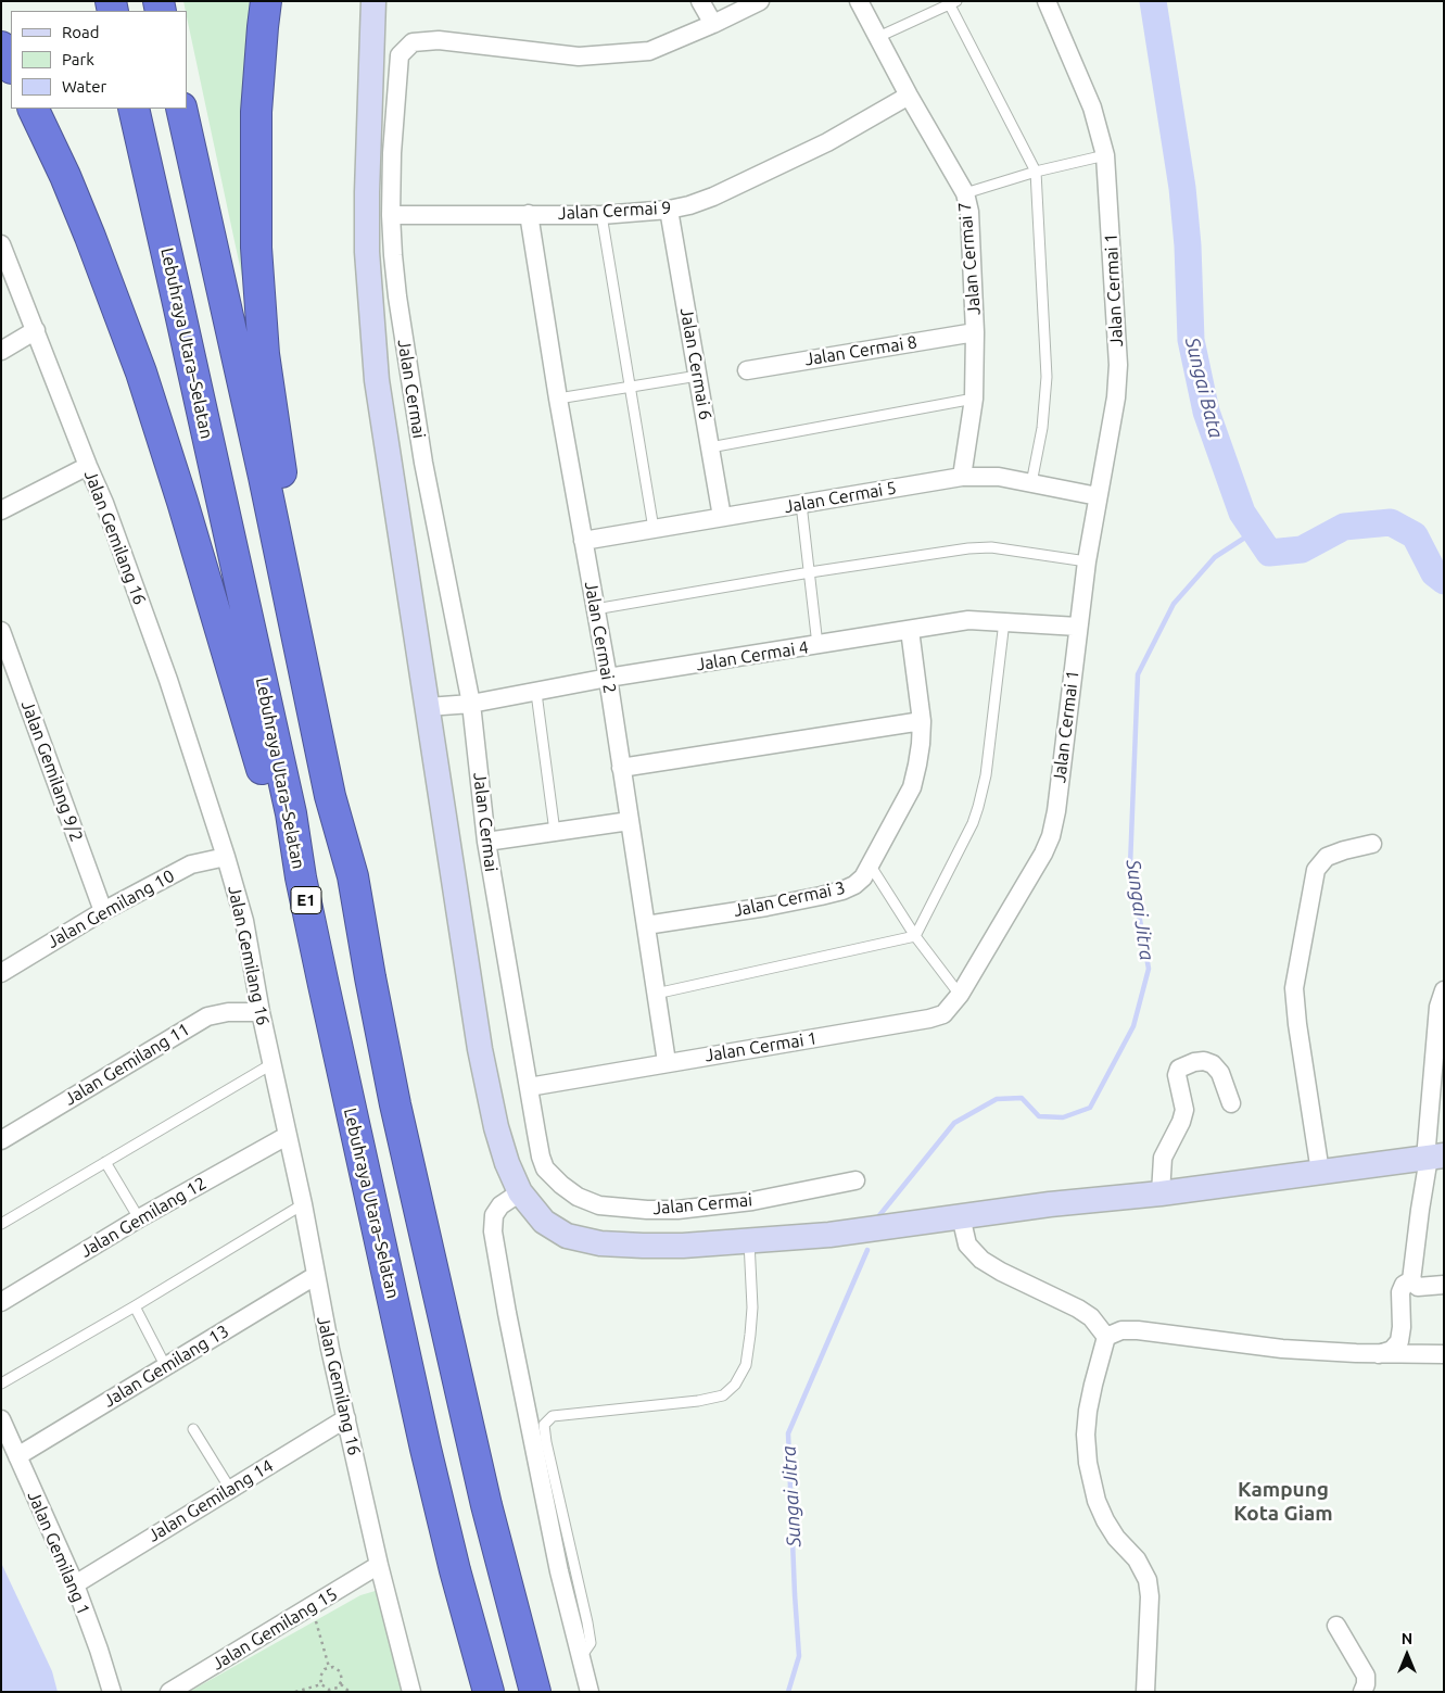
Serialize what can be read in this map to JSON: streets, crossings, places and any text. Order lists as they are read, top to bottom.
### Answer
{
  "streets": {
    "highway": ["Lebuhraya Utara–Selatan", "E1"],
    "street": [
      "Jalan Cermai 9",
      "Jalan Cermai 7",
      "Jalan Cermai 1",
      "Jalan Cermai 8",
      "Jalan Cermai 6",
      "Jalan Cermai",
      "Jalan Cermai 5",
      "Jalan Gemilang 16",
      "Jalan Cermai 2",
      "Jalan Cermai 4",
      "Jalan Gemilang 9/2",
      "Jalan Cermai 3",
      "Jalan Gemilang 10",
      "Jalan Gemilang 11",
      "Jalan Gemilang 12",
      "Jalan Gemilang 13",
      "Jalan Gemilang 14",
      "Jalan Gemilang 1",
      "Jalan Gemilang 15"
    ]
  },
  "crossings": [
    ["Jalan Cermai 9", "Jalan Cermai 7"],
    ["Jalan Cermai 9", "Jalan Cermai 6"],
    ["Jalan Cermai 9", "Jalan Cermai"],
    ["Jalan Cermai 9", "Jalan Cermai 2"],
    ["Jalan Cermai 7", "Jalan Cermai 8"],
    ["Jalan Cermai 7", "Jalan Cermai 5"],
    ["Jalan Cermai 1", "Jalan Cermai"],
    ["Jalan Cermai 1", "Jalan Cermai 5"],
    ["Jalan Cermai 1", "Jalan Cermai 2"],
    ["Jalan Cermai 1", "Jalan Cermai 4"],
    ["Jalan Cermai 6", "Jalan Cermai 5"],
    ["Jalan Cermai", "Jalan Cermai 4"],
    ["Jalan Cermai 5", "Jalan Cermai 2"],
    ["Jalan Gemilang 16", "Jalan Gemilang 10"],
    ["Jalan Gemilang 16", "Jalan Gemilang 11"],
    ["Jalan Gemilang 16", "Jalan Gemilang 12"],
    ["Jalan Gemilang 16", "Jalan Gemilang 13"],
    ["Jalan Gemilang 16", "Jalan Gemilang 14"],
    ["Jalan Gemilang 16", "Jalan Gemilang 15"],
    ["Jalan Cermai 2", "Jalan Cermai 4"],
    ["Jalan Cermai 2", "Jalan Cermai 3"],
    ["Jalan Cermai 4", "Jalan Cermai 3"],
    ["Jalan Gemilang 9/2", "Jalan Gemilang 10"],
    ["Jalan Gemilang 13", "Jalan Gemilang 1"],
    ["Jalan Gemilang 14", "Jalan Gemilang 1"]
  ],
  "districts": ["Kampung Kota Giam"],
  "water": ["Sungai Bata", "Sungai Jitra"],
  "legend": ["Road", "Park", "Water"],
  "north": "top"
}
